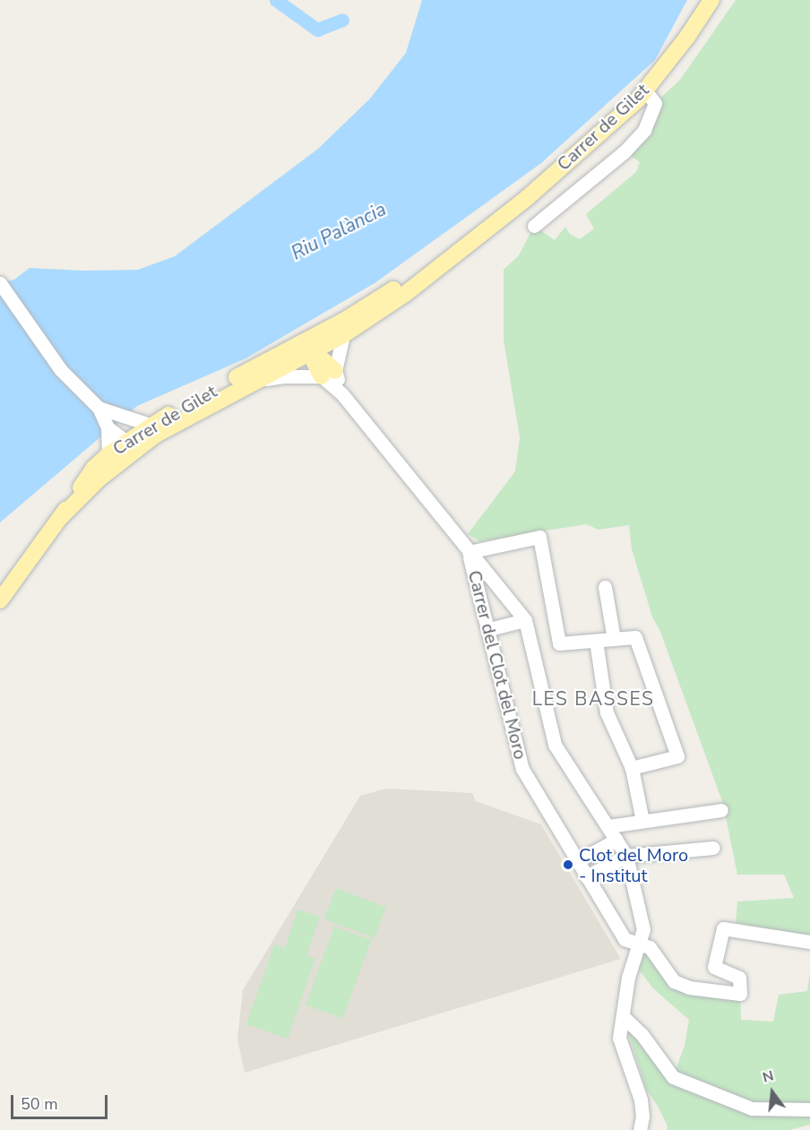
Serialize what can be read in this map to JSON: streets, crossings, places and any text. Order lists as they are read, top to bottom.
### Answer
{
  "streets": {
    "main road": ["Carrer de Gilet"],
    "street": ["Carrer del Clot del Moro"]
  },
  "districts": ["LES BASSES"],
  "water": ["Riu Palància"],
  "places": ["Clot del Moro - Institut"],
  "scale_bar": "50 m",
  "north": "top"
}
